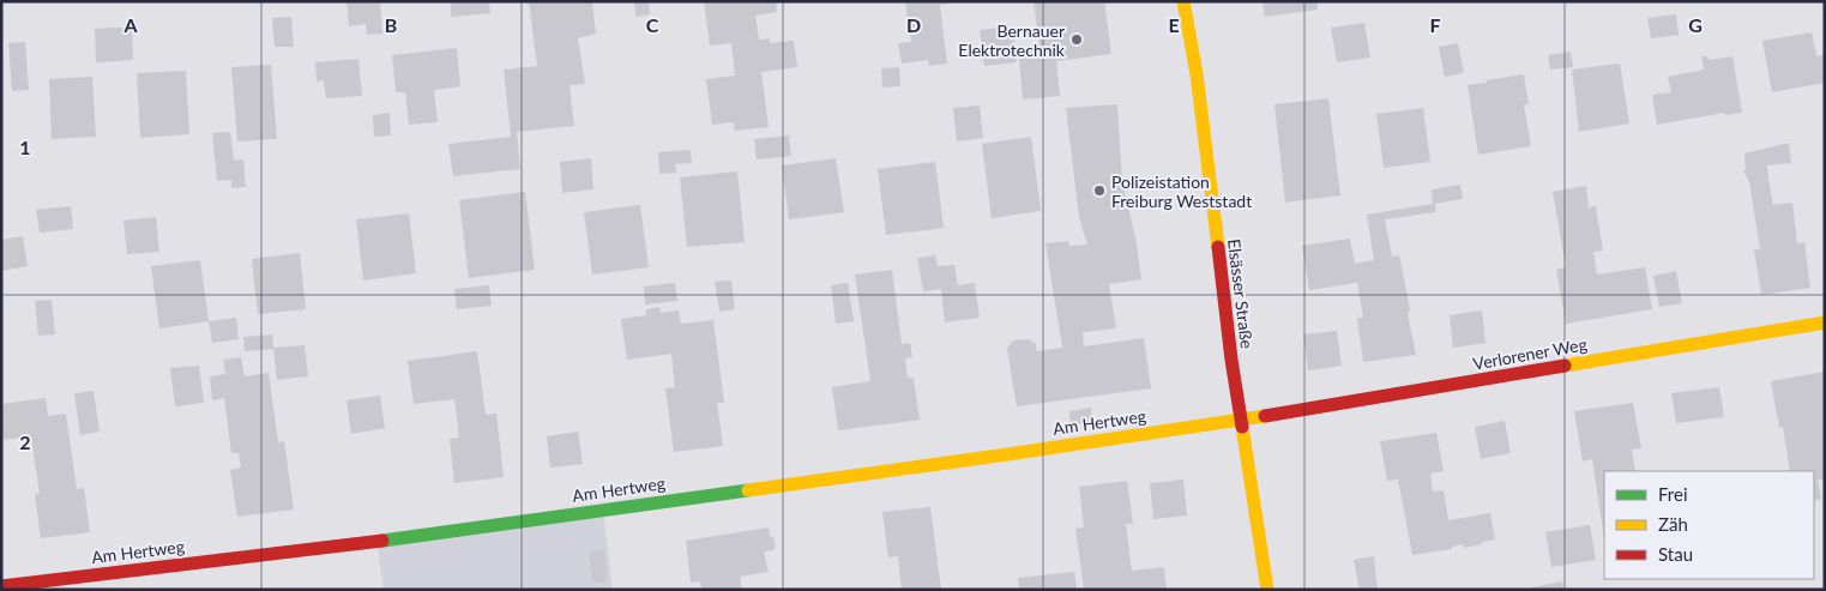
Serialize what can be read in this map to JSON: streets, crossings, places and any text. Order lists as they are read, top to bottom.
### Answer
{
  "streets": {
    "street": ["Elsässer Straße", "Verlorener Weg", "Am Hertweg"]
  },
  "crossings": [
    ["Elsässer Straße", "Verlorener Weg"],
    ["Elsässer Straße", "Am Hertweg"],
    ["Verlorener Weg", "Am Hertweg"]
  ],
  "places": ["Bernauer Elektrotechnik", "Polizeistation Freiburg Weststadt"],
  "legend": ["Frei", "Zäh", "Stau"],
  "grid": {
    "columns": [
      "A",
      "B",
      "C",
      "D",
      "E",
      "F",
      "G"
    ],
    "rows": ["1", "2"]
  }
}
